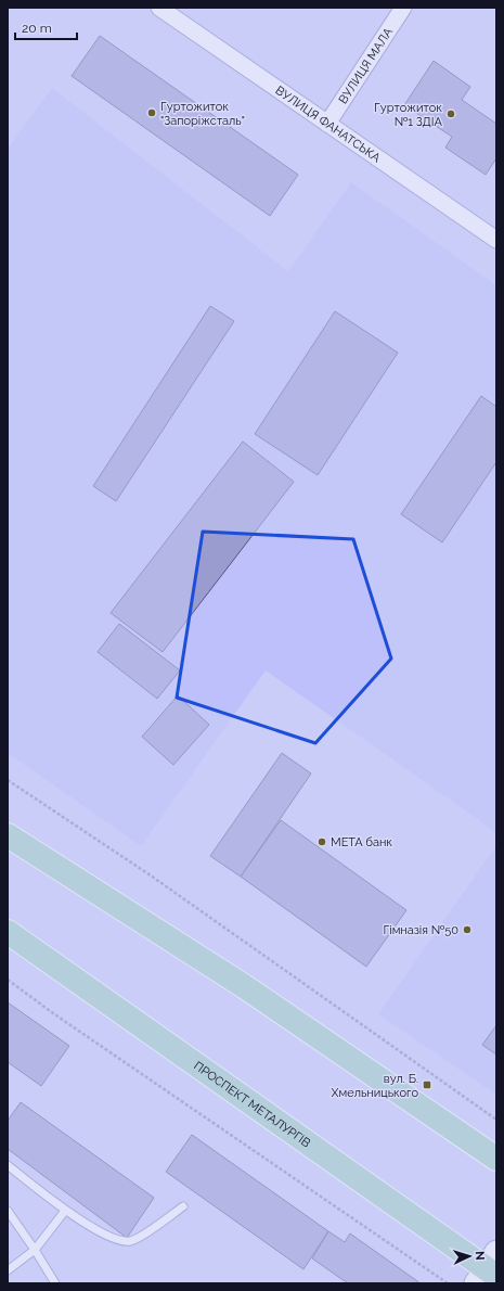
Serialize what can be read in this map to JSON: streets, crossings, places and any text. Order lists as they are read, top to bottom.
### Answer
{
  "streets": {
    "main road": ["ПРОСПЕКТ МЕТАЛУРГІВ"],
    "street": ["ВУЛИЦЯ МАЛА", "ВУЛИЦЯ ФАНАТСЬКА"]
  },
  "crossings": [
    ["ВУЛИЦЯ МАЛА", "ВУЛИЦЯ ФАНАТСЬКА"]
  ],
  "places": {
    "other": [
      "Гуртожиток \"Запоріжсталь\"",
      "Гуртожиток №1 ЗДІА",
      "МЕТА банк",
      "Гімназія №50"
    ],
    "transit": ["вул. Б. Хмельницького"]
  },
  "scale_bar": "20 m",
  "north": "right"
}
